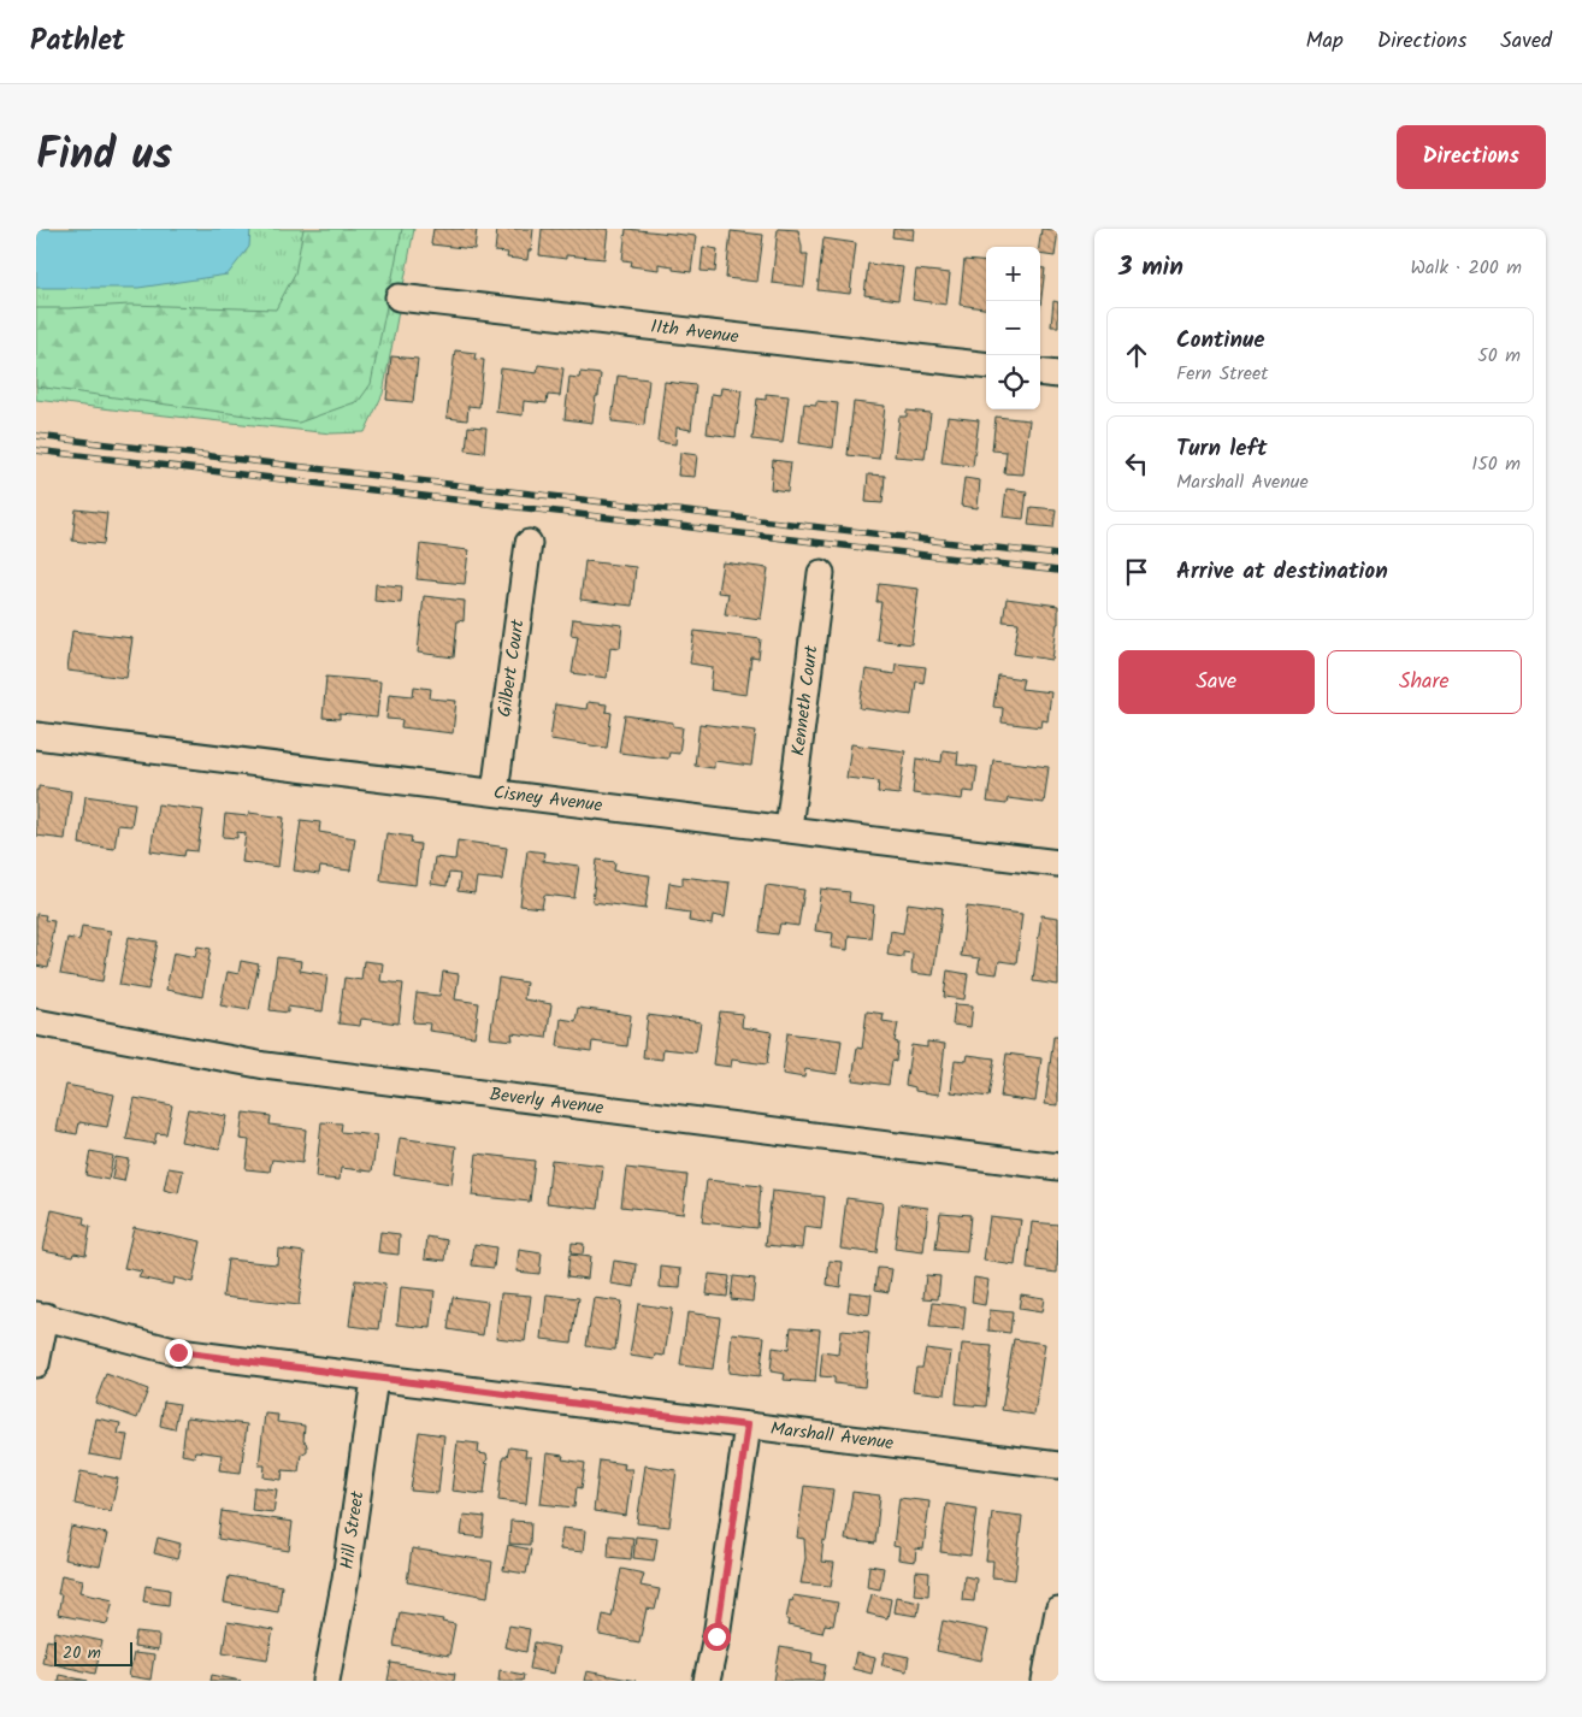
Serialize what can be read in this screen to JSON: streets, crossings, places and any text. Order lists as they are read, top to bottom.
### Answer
{
  "streets": {
    "street": [
      "11th Avenue",
      "Gilbert Court",
      "Kenneth Court",
      "Cisney Avenue",
      "Beverly Avenue",
      "Marshall Avenue",
      "Hill Street"
    ]
  },
  "crossings": [
    ["Gilbert Court", "Cisney Avenue"],
    ["Kenneth Court", "Cisney Avenue"],
    ["Marshall Avenue", "Hill Street"]
  ],
  "scale_bar": "20 m",
  "page": {
    "header": "Pathlet",
    "nav": ["Map", "Directions", "Saved"],
    "title": "Find us",
    "buttons": [
      "Directions",
      ["Save", "Share"]
    ],
    "heading": ["3 min", "Walk · 200 m"],
    "map_buttons": ["+", "−"],
    "list": [
      ["Continue", "Fern Street", "50 m"],
      ["Turn left", "Marshall Avenue", "150 m"],
      "Arrive at destination"
    ],
    "scale": "20 m"
  }
}
